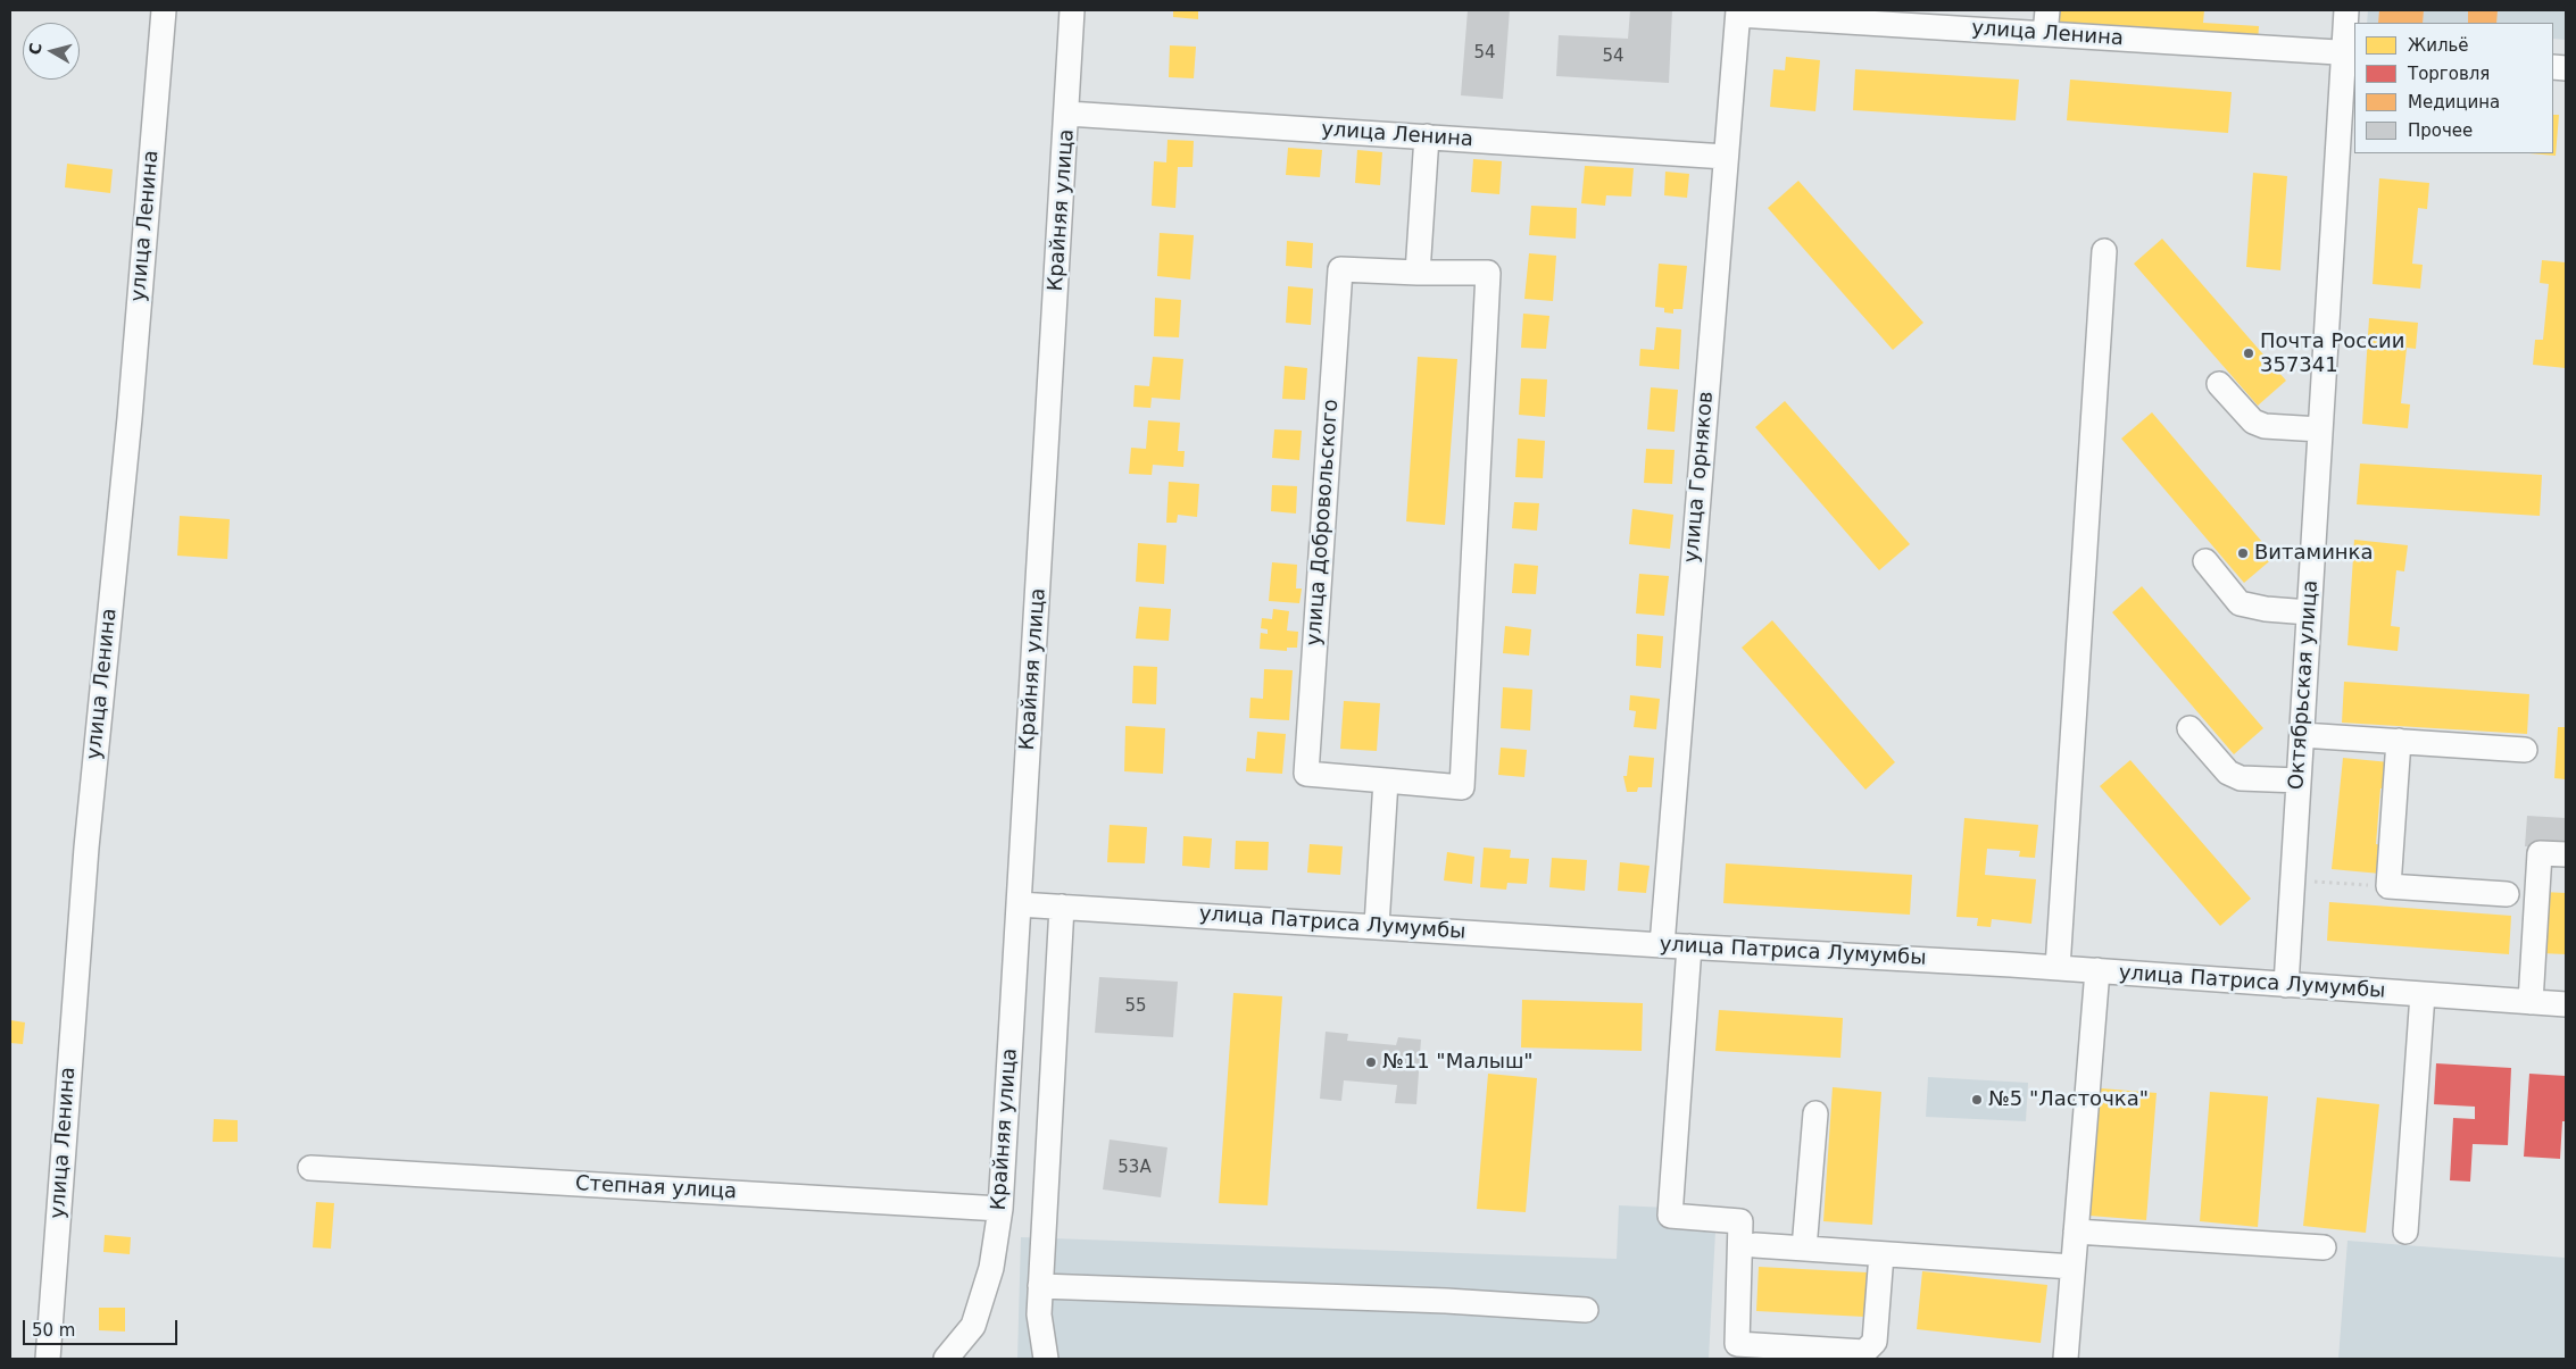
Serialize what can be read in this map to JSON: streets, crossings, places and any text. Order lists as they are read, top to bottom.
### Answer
{
  "streets": {
    "street": [
      "улица Ленина",
      "Крайняя улица",
      "улица Горняков",
      "улица Добровольского",
      "Октябрьская улица",
      "улица Патриса Лумумбы",
      "Степная улица"
    ]
  },
  "crossings": [
    ["улица Ленина", "Крайняя улица"],
    ["улица Ленина", "улица Горняков"],
    ["улица Ленина", "Октябрьская улица"],
    ["Крайняя улица", "улица Патриса Лумумбы"],
    ["Крайняя улица", "Степная улица"],
    ["улица Горняков", "улица Патриса Лумумбы"],
    ["Октябрьская улица", "улица Патриса Лумумбы"]
  ],
  "places": [
    "Почта России 357341",
    "Витаминка",
    "№11 \"Малыш\"",
    "№5 \"Ласточка\""
  ],
  "house_numbers": [
    "54",
    "54",
    "55",
    "53А"
  ],
  "legend": [
    "Жильё",
    "Торговля",
    "Медицина",
    "Прочее"
  ],
  "scale_bar": "50 m",
  "north": "left"
}
